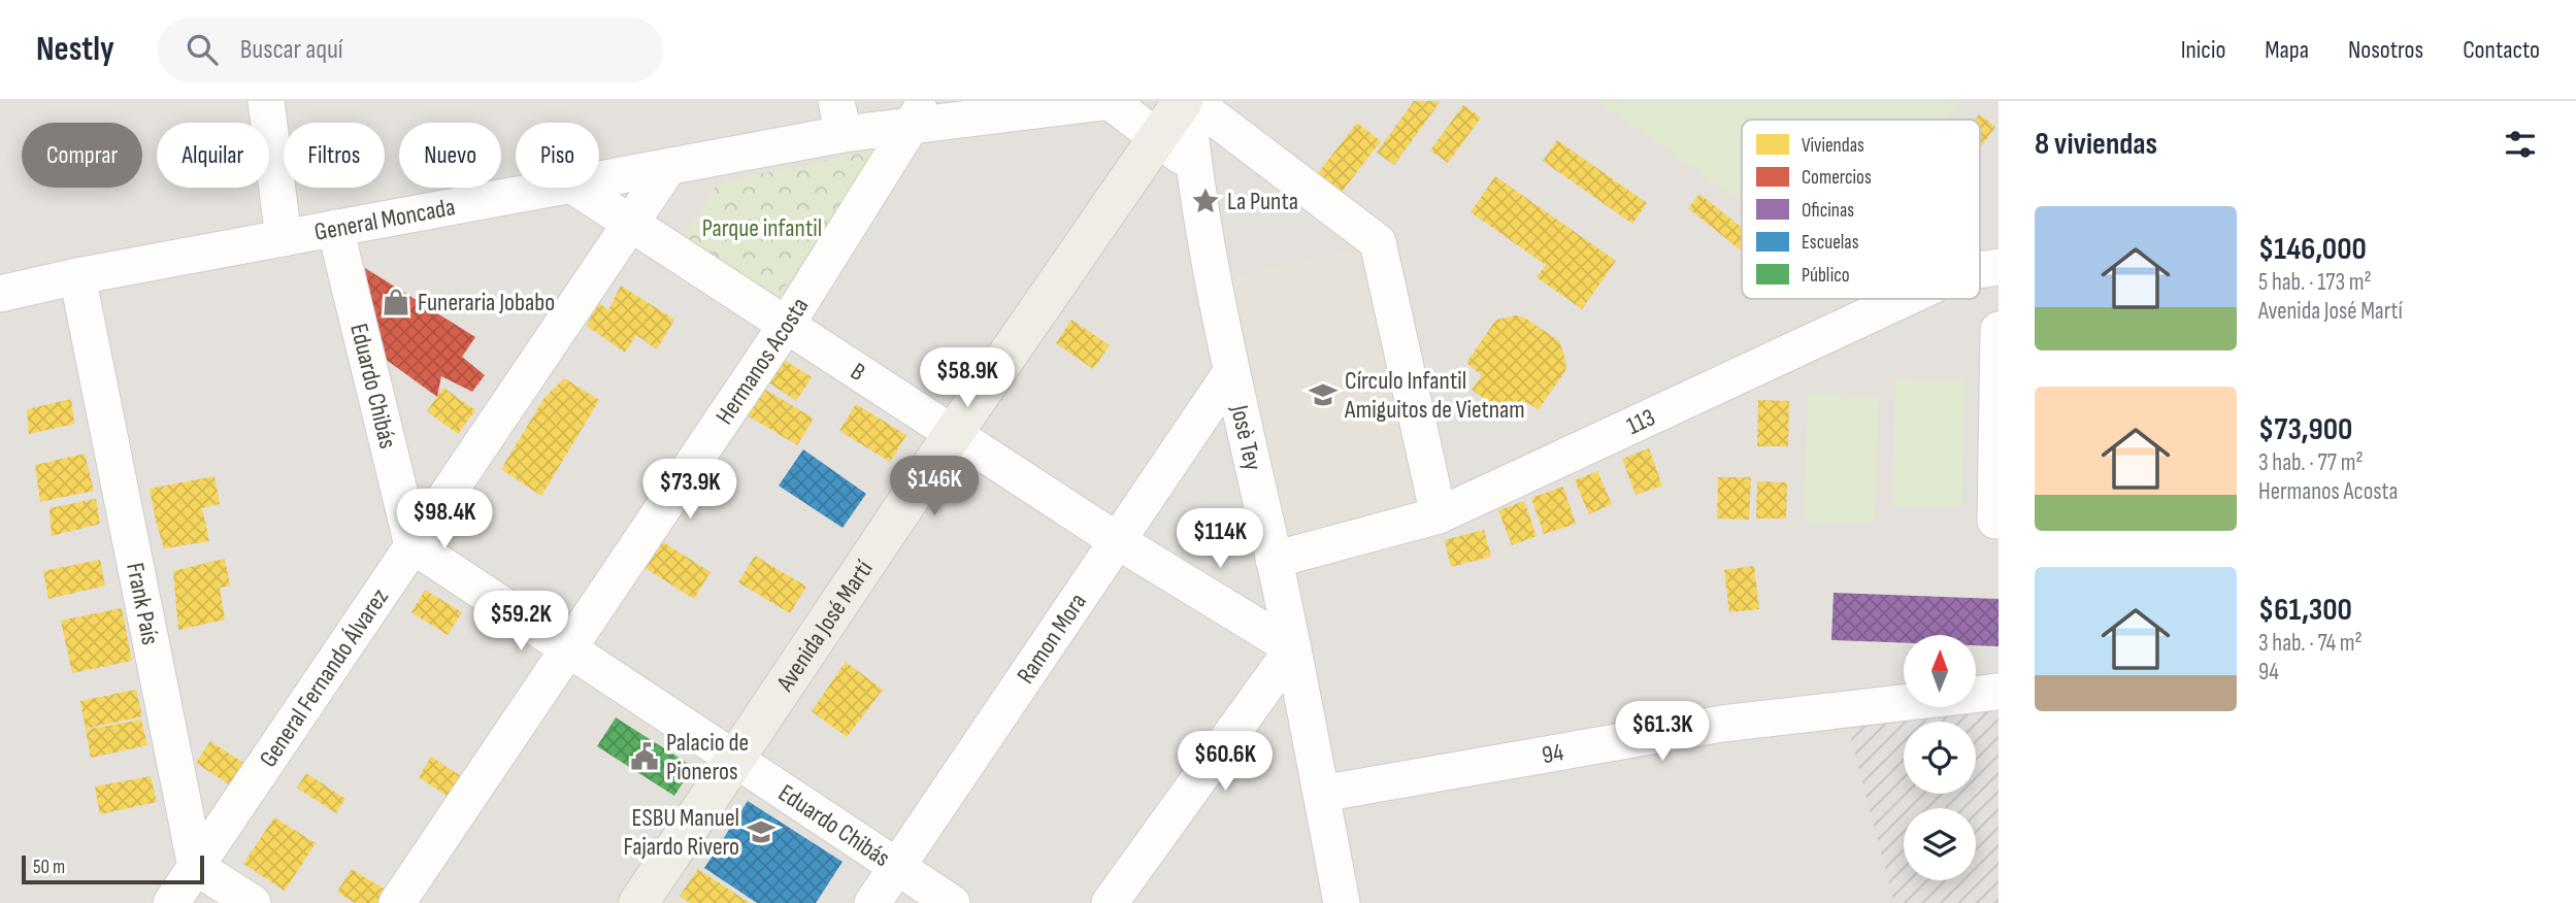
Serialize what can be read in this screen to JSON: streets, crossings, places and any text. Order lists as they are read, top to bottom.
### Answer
{
  "streets": {
    "main road": ["Avenida José Martí"],
    "street": [
      "General Moncada",
      "Hermanos Acosta",
      "B",
      "Eduardo Chibás",
      "113",
      "Josè Tey",
      "Frank País",
      "Ramon Mora",
      "General Fernando Álvarez",
      "94"
    ]
  },
  "crossings": [
    ["General Moncada", "Hermanos Acosta"],
    ["General Moncada", "Eduardo Chibás"],
    ["General Moncada", "Frank País"],
    ["General Moncada", "General Fernando Álvarez"],
    ["Hermanos Acosta", "B"],
    ["Hermanos Acosta", "Eduardo Chibás"],
    ["B", "Josè Tey"],
    ["B", "Avenida José Martí"],
    ["B", "Ramon Mora"],
    ["B", "General Fernando Álvarez"],
    ["Eduardo Chibás", "Avenida José Martí"],
    ["Eduardo Chibás", "Ramon Mora"],
    ["Eduardo Chibás", "General Fernando Álvarez"],
    ["113", "Josè Tey"],
    ["Josè Tey", "Avenida José Martí"],
    ["Josè Tey", "Ramon Mora"],
    ["Josè Tey", "94"],
    ["Frank País", "General Fernando Álvarez"]
  ],
  "parks": ["Parque infantil"],
  "places": {
    "place": ["La Punta"],
    "shop": ["Funeraria Jobabo"],
    "school or university": ["Círculo Infantil Amiguitos de Vietnam", "ESBU Manuel Fajardo Rivero"],
    "public building": ["Palacio de Pioneros"]
  },
  "legend": [
    "Viviendas",
    "Comercios",
    "Oficinas",
    "Escuelas",
    "Público"
  ],
  "scale_bar": "50 m",
  "north": "top",
  "page": {
    "header": "Nestly",
    "search": "Buscar aquí",
    "nav": [
      "Inicio",
      "Mapa",
      "Nosotros",
      "Contacto"
    ],
    "heading": "8 viviendas",
    "chip": [
      "Comprar",
      "Alquilar",
      "Filtros",
      "Nuevo",
      "Piso"
    ],
    "list": [
      {
        "name": "$146,000",
        "note": "5 hab. · 173 m² · Avenida José Martí"
      },
      {
        "name": "$73,900",
        "note": "3 hab. · 77 m² · Hermanos Acosta"
      },
      {
        "name": "$61,300",
        "note": "3 hab. · 74 m² · 94"
      }
    ],
    "price": [
      "$58.9K",
      "$146K",
      "$73.9K",
      "$98.4K",
      "$114K",
      "$59.2K",
      "$61.3K",
      "$60.6K"
    ],
    "scale": "50 m"
  }
}
